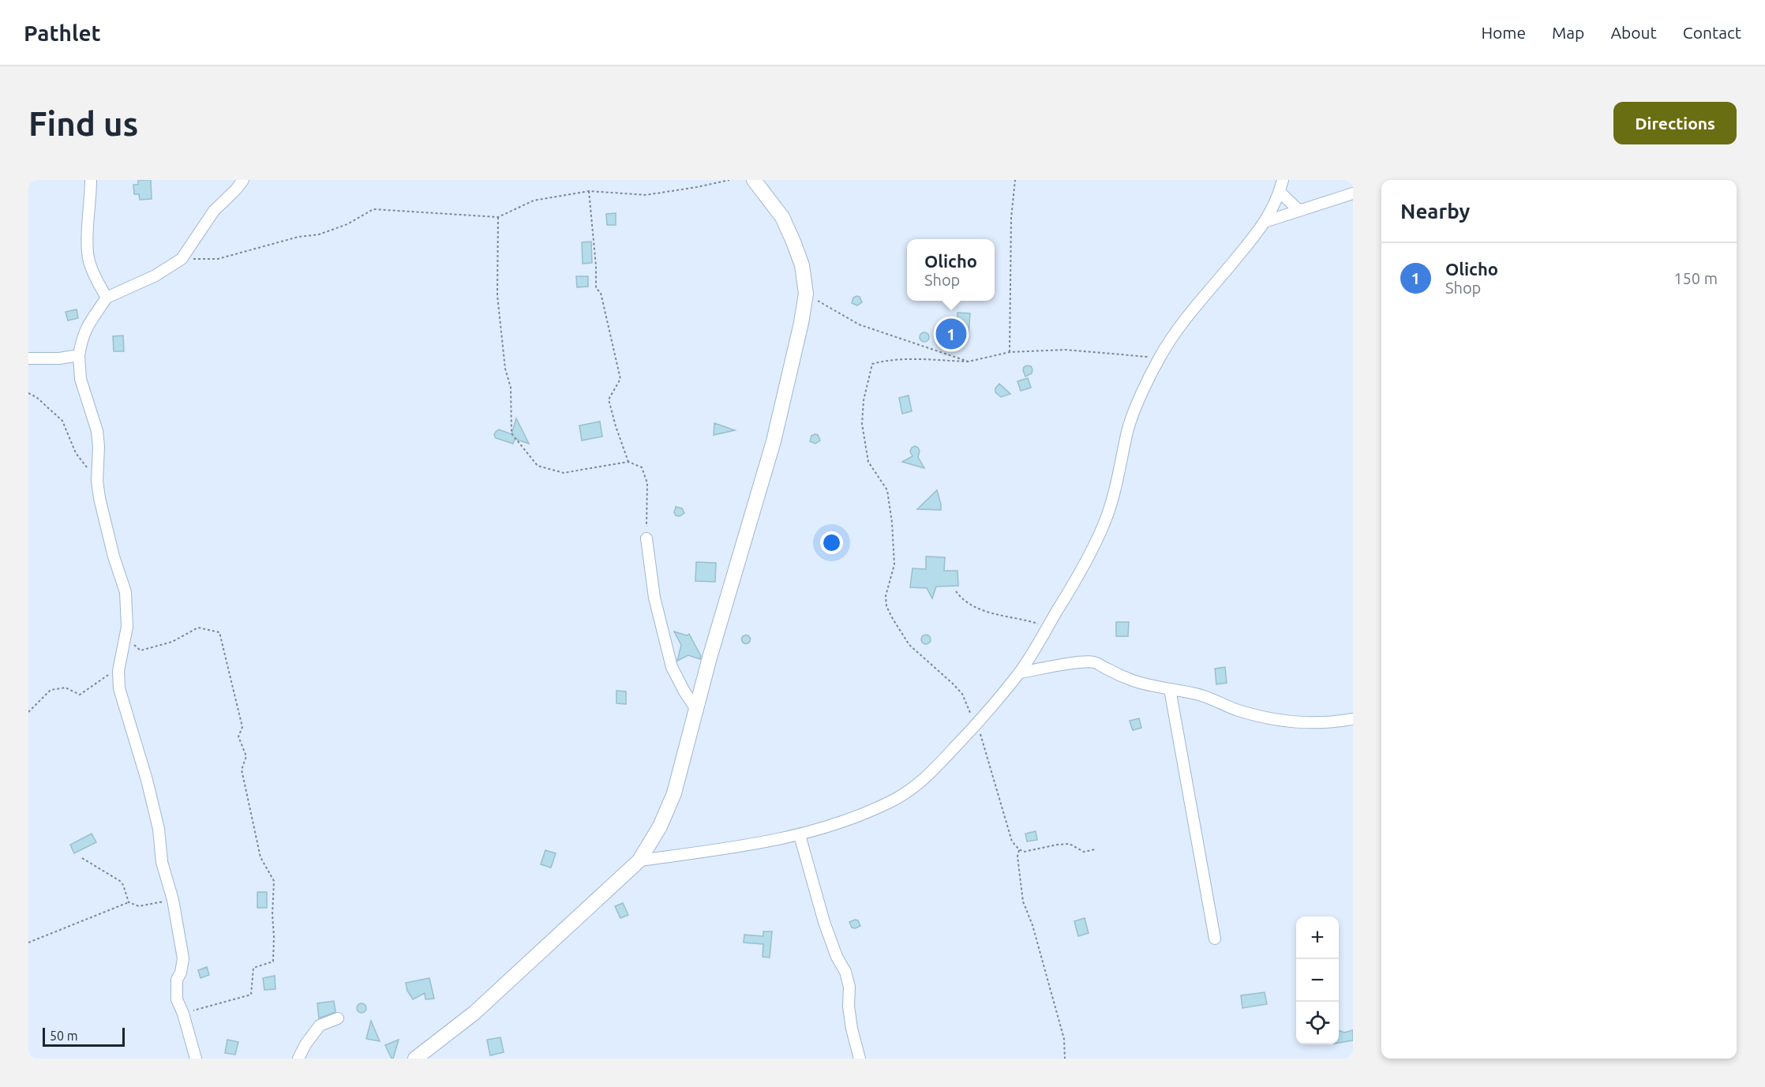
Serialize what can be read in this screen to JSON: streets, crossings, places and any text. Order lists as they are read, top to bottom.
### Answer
{
  "scale_bar": "50 m",
  "page": {
    "header": "Pathlet",
    "nav": [
      "Home",
      "Map",
      "About",
      "Contact"
    ],
    "buttons": "Directions",
    "title": "Find us",
    "heading": "Nearby",
    "popup": ["Olicho", "Shop"],
    "list": [
      {
        "mark": "1",
        "name": "Olicho",
        "note": "Shop",
        "value": "150 m"
      }
    ],
    "pins": "1",
    "map_buttons": ["+", "−"],
    "scale": "50 m"
  }
}
